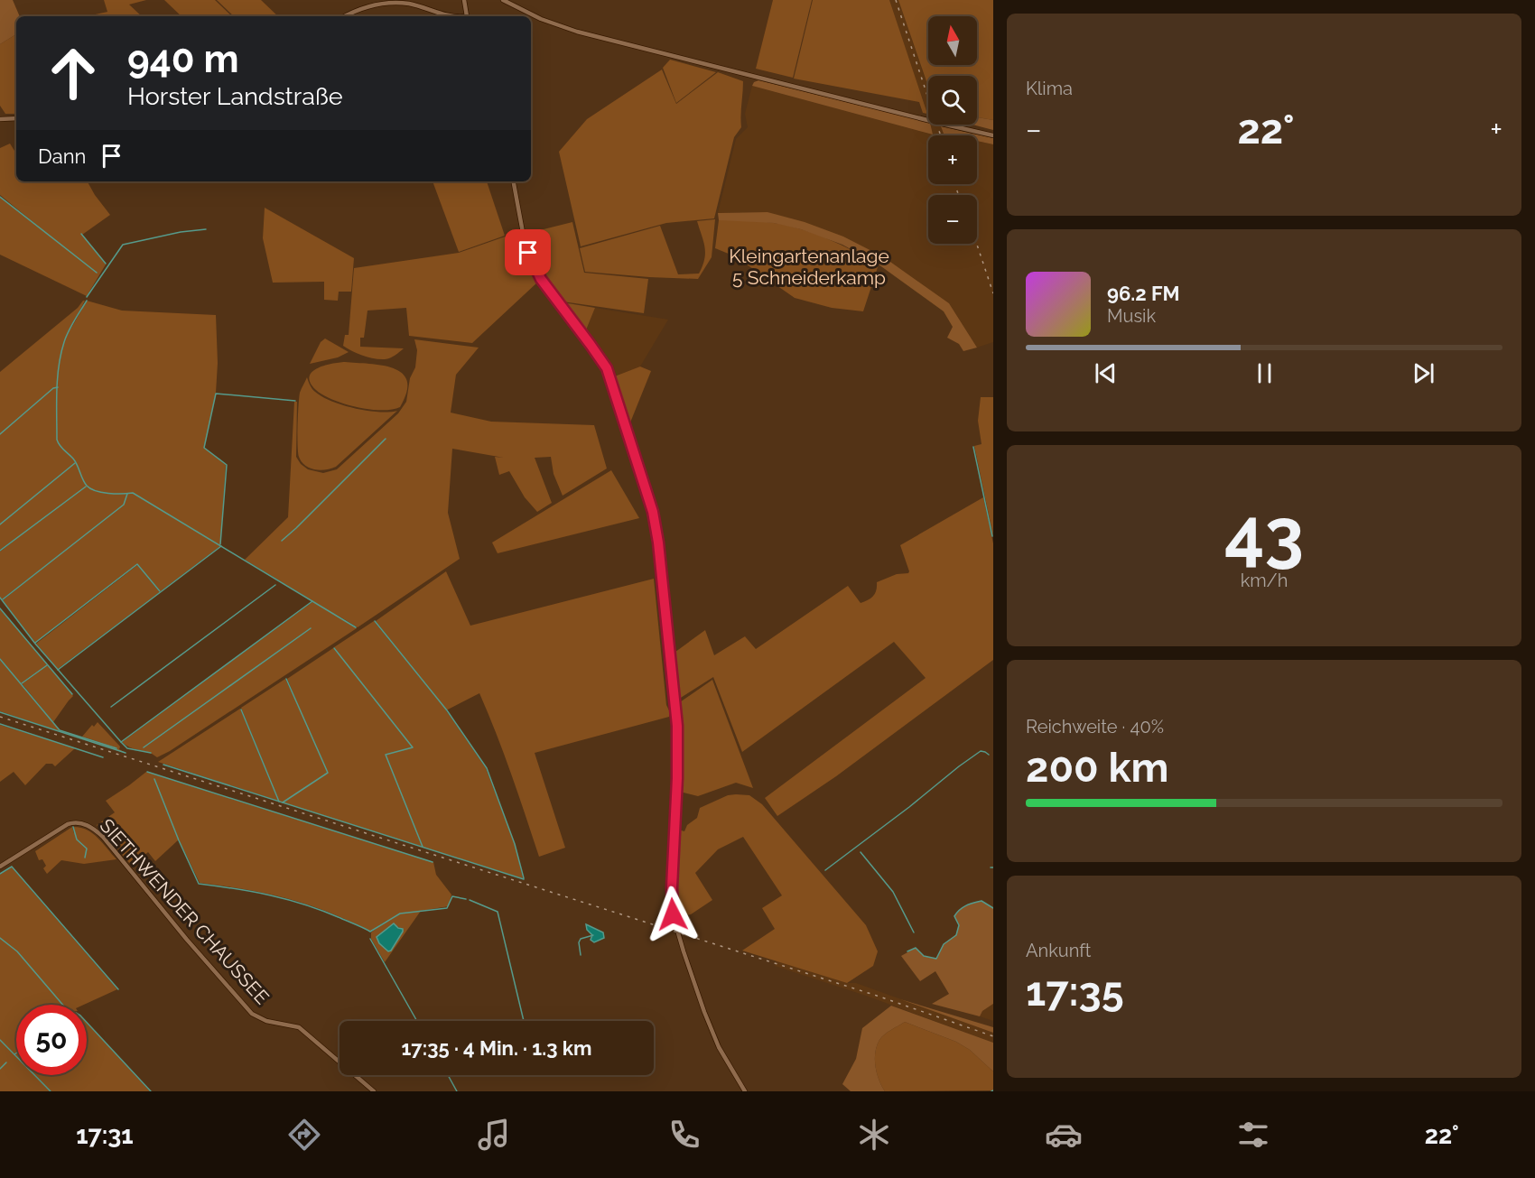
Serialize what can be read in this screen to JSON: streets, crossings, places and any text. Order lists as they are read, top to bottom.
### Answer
{
  "streets": {
    "main road": ["SIETHWENDER CHAUSSEE"]
  },
  "parks": ["Kleingartenanlage 5 Schneiderkamp"],
  "north": "top",
  "page": {
    "tile": [
      "Klima",
      ["43", "km/h"],
      ["Reichweite · 40%", "200 km"],
      ["Ankunft", "17:35"]
    ],
    "map_buttons": ["+", "−"],
    "turn": ["940 m", "Horster Landstraße"],
    "heat": ["−", "22°", "+"],
    "then": "Dann",
    "song": ["96.2 FM", "Musik"],
    "limit": "50",
    "trip": "17:35 · 4 Min. · 1.3 km",
    "tabs": ["17:31", "22°"]
  }
}
